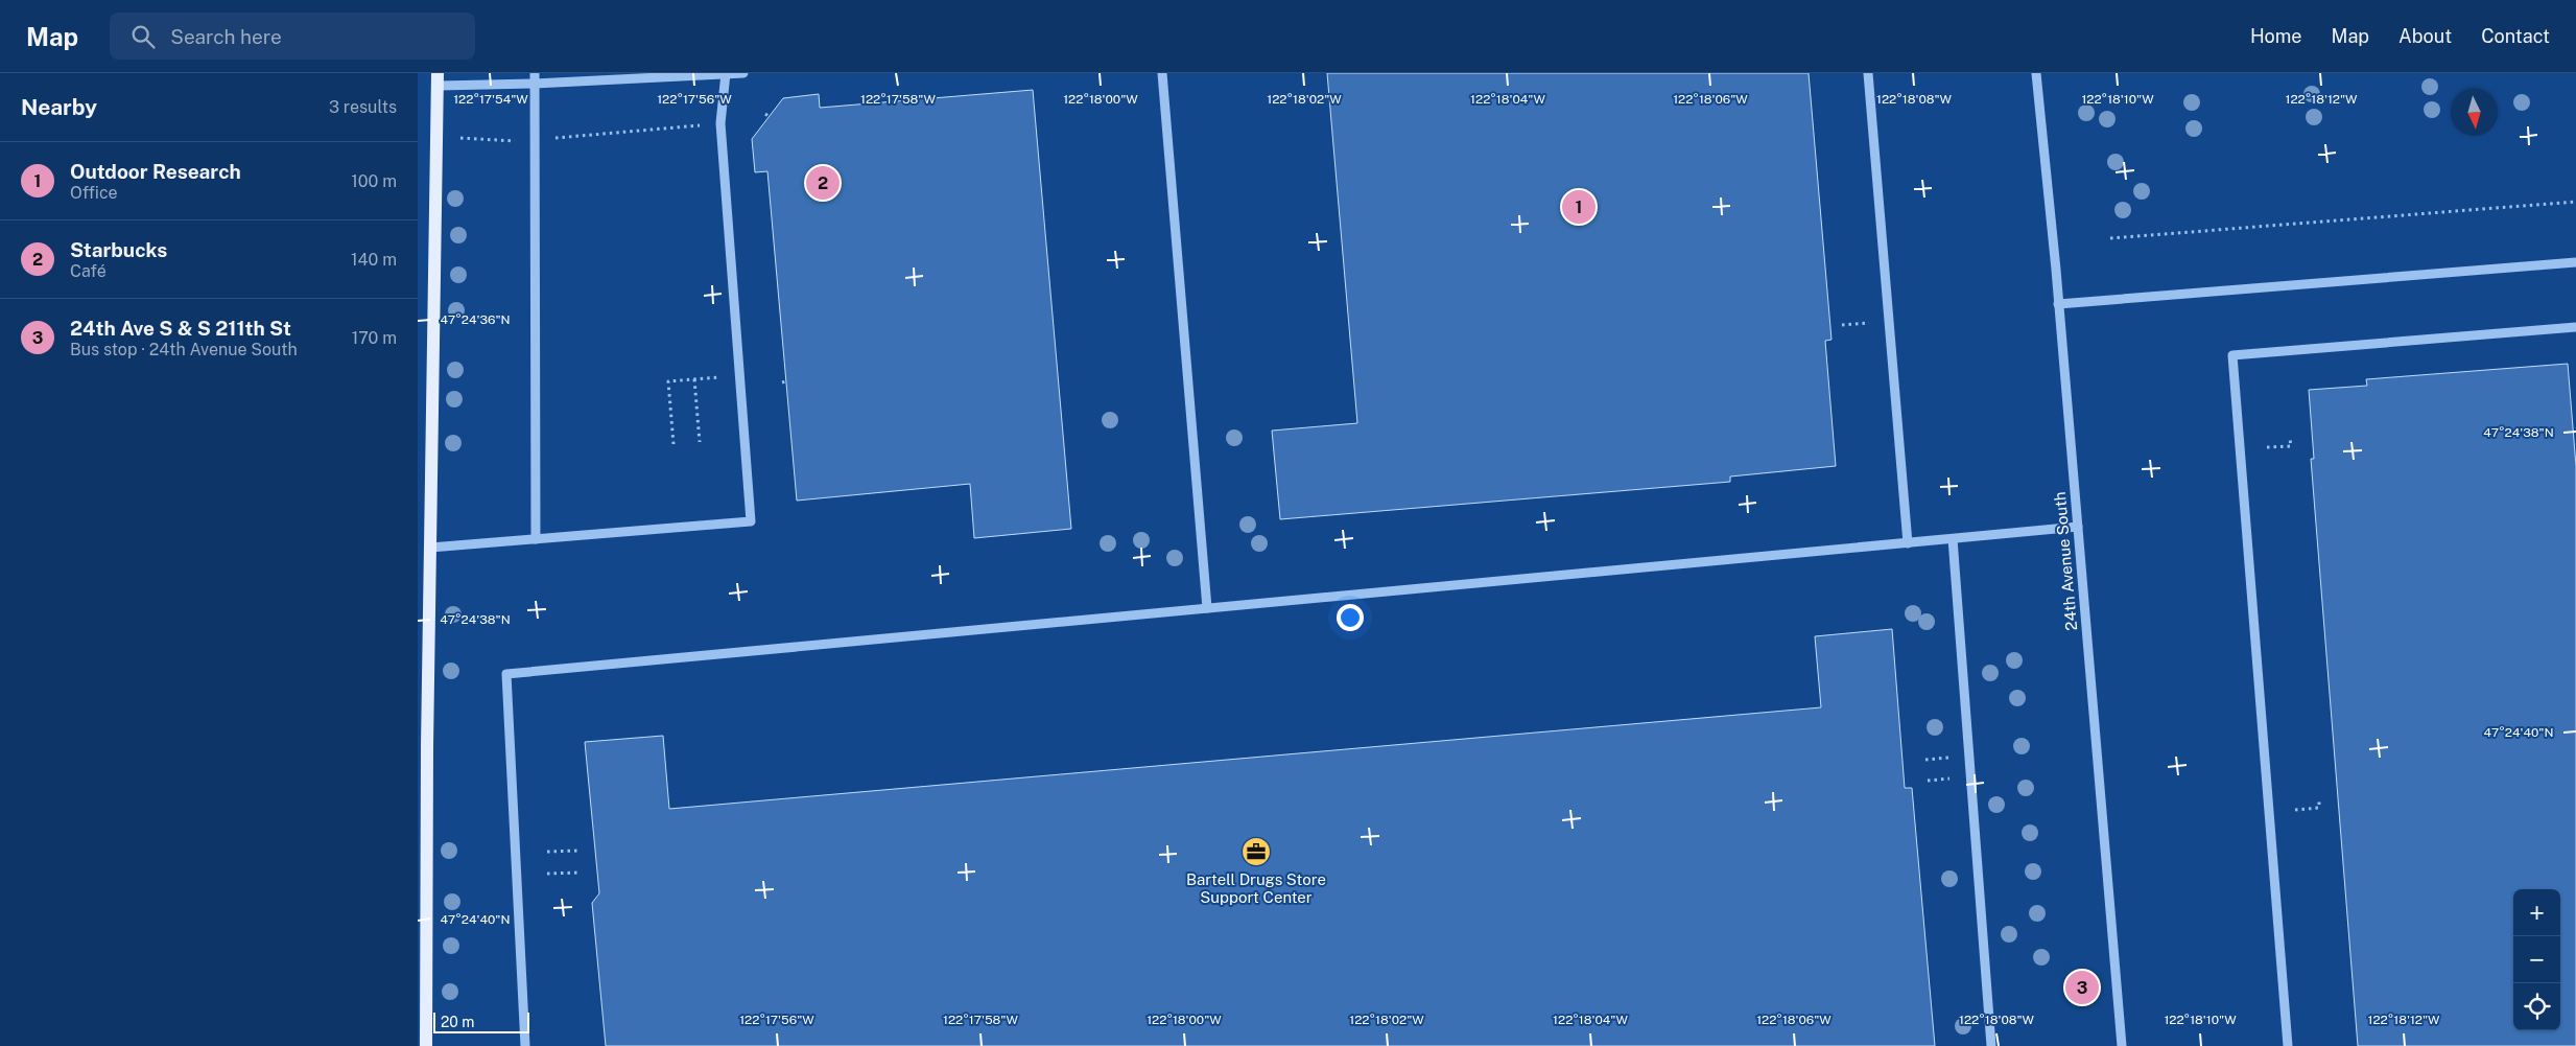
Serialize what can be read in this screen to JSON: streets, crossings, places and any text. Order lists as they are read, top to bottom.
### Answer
{
  "streets": {
    "street": ["24th Avenue South"]
  },
  "places": {
    "office": ["Bartell Drugs Store Support Center"]
  },
  "scale_bar": "20 m",
  "north": "bottom",
  "page": {
    "header": "Map",
    "search": "Search here",
    "nav": [
      "Home",
      "Map",
      "About",
      "Contact"
    ],
    "heading": ["Nearby", "3 results"],
    "list": [
      {
        "mark": "1",
        "name": "Outdoor Research",
        "note": "Office",
        "value": "100 m"
      },
      {
        "mark": "2",
        "name": "Starbucks",
        "note": "Café",
        "value": "140 m"
      },
      {
        "mark": "3",
        "name": "24th Ave S & S 211th St",
        "note": "Bus stop · 24th Avenue South",
        "value": "170 m"
      }
    ],
    "pins": ["2", "1", "3"],
    "map_buttons": ["+", "−"],
    "scale": "20 m"
  },
  "coordinates": [
    "122°17'54\"W",
    "122°17'56\"W",
    "122°17'58\"W",
    "122°18'00\"W",
    "122°18'02\"W",
    "122°18'04\"W",
    "122°18'06\"W",
    "122°18'08\"W",
    "122°18'10\"W",
    "122°18'12\"W",
    "47°24'36\"N",
    "47°24'38\"N",
    "47°24'40\"N"
  ]
}
